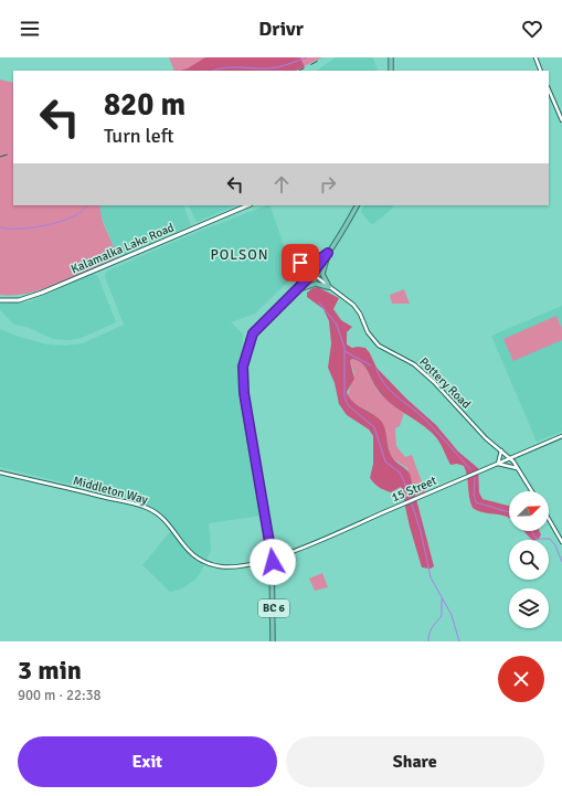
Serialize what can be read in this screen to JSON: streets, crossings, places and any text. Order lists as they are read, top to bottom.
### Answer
{
  "streets": {
    "main road": ["Kalamalka Lake Road", "BC 6"],
    "street": ["Pottery Road", "15 Street", "Middleton Way"]
  },
  "crossings": [
    ["Pottery Road", "15 Street"],
    ["Pottery Road", "BC 6"],
    ["15 Street", "Middleton Way"],
    ["15 Street", "BC 6"],
    ["Middleton Way", "BC 6"]
  ],
  "districts": ["POLSON"],
  "north": "top right",
  "page": {
    "header": "Drivr",
    "turn": ["820 m", "Turn left"],
    "heading": ["3 min", "900 m · 22:38"],
    "buttons": ["Exit", "Share"]
  }
}
